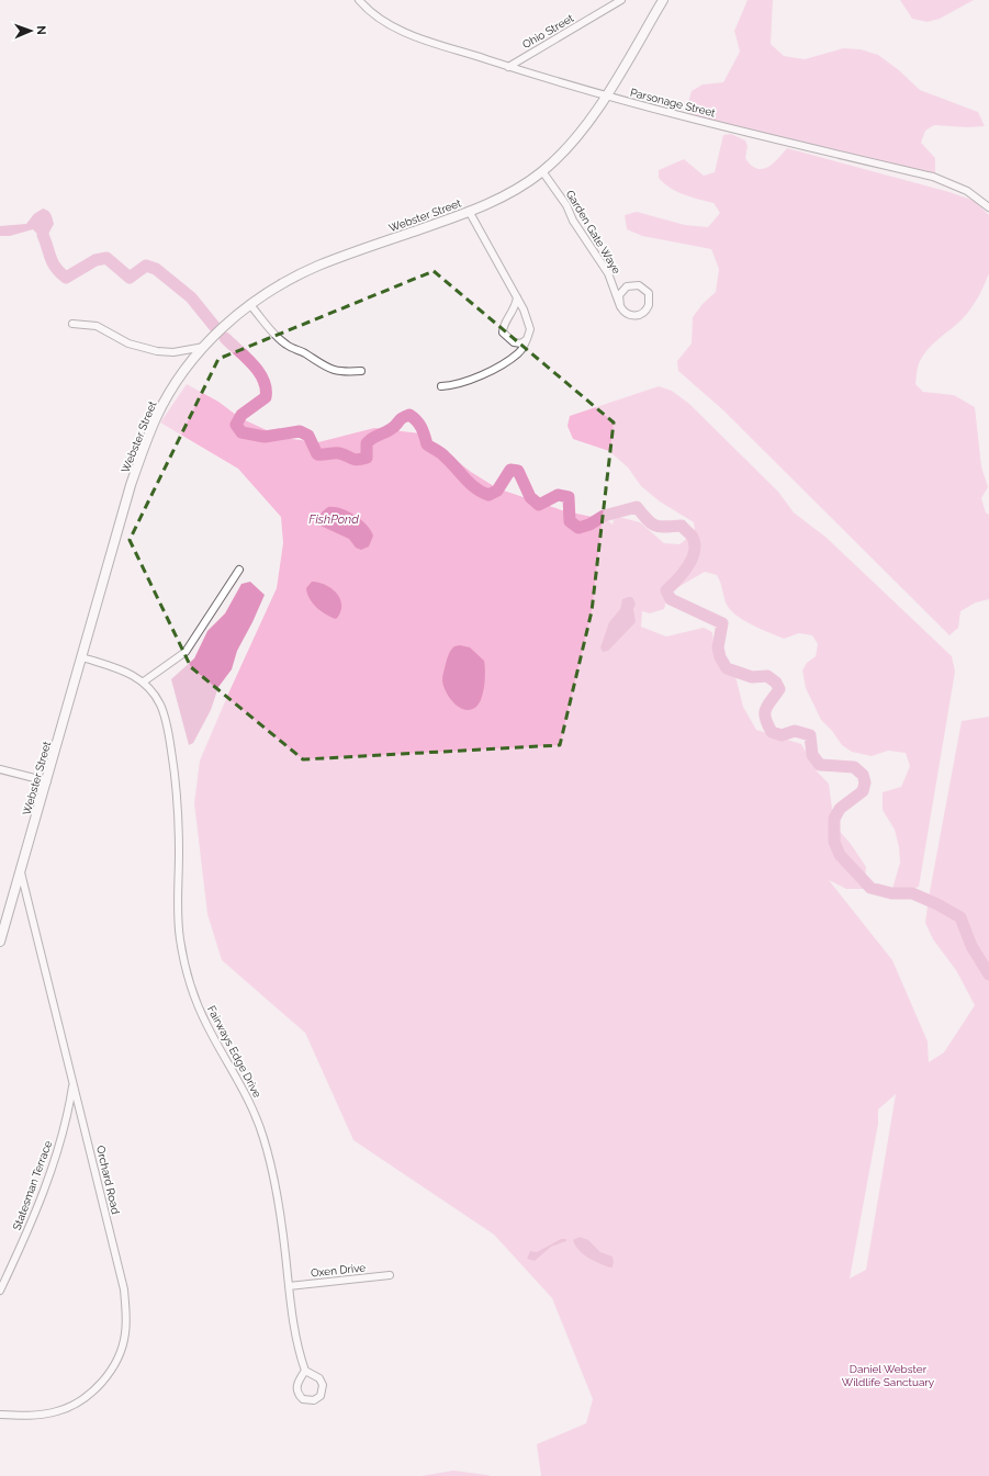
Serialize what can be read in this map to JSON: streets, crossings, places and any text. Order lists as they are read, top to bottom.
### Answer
{
  "streets": {
    "street": [
      "Ohio Street",
      "Parsonage Street",
      "Webster Street",
      "Garden Gate Waye",
      "Fairways Edge Drive",
      "Orchard Road",
      "Statesman Terrace",
      "Oxen Drive"
    ]
  },
  "crossings": [
    ["Ohio Street", "Parsonage Street"],
    ["Parsonage Street", "Webster Street"],
    ["Webster Street", "Garden Gate Waye"],
    ["Webster Street", "Fairways Edge Drive"],
    ["Webster Street", "Orchard Road"],
    ["Fairways Edge Drive", "Oxen Drive"],
    ["Orchard Road", "Statesman Terrace"]
  ],
  "water": ["FishPond"],
  "parks": ["Daniel Webster Wildlife Sanctuary"],
  "north": "right"
}
